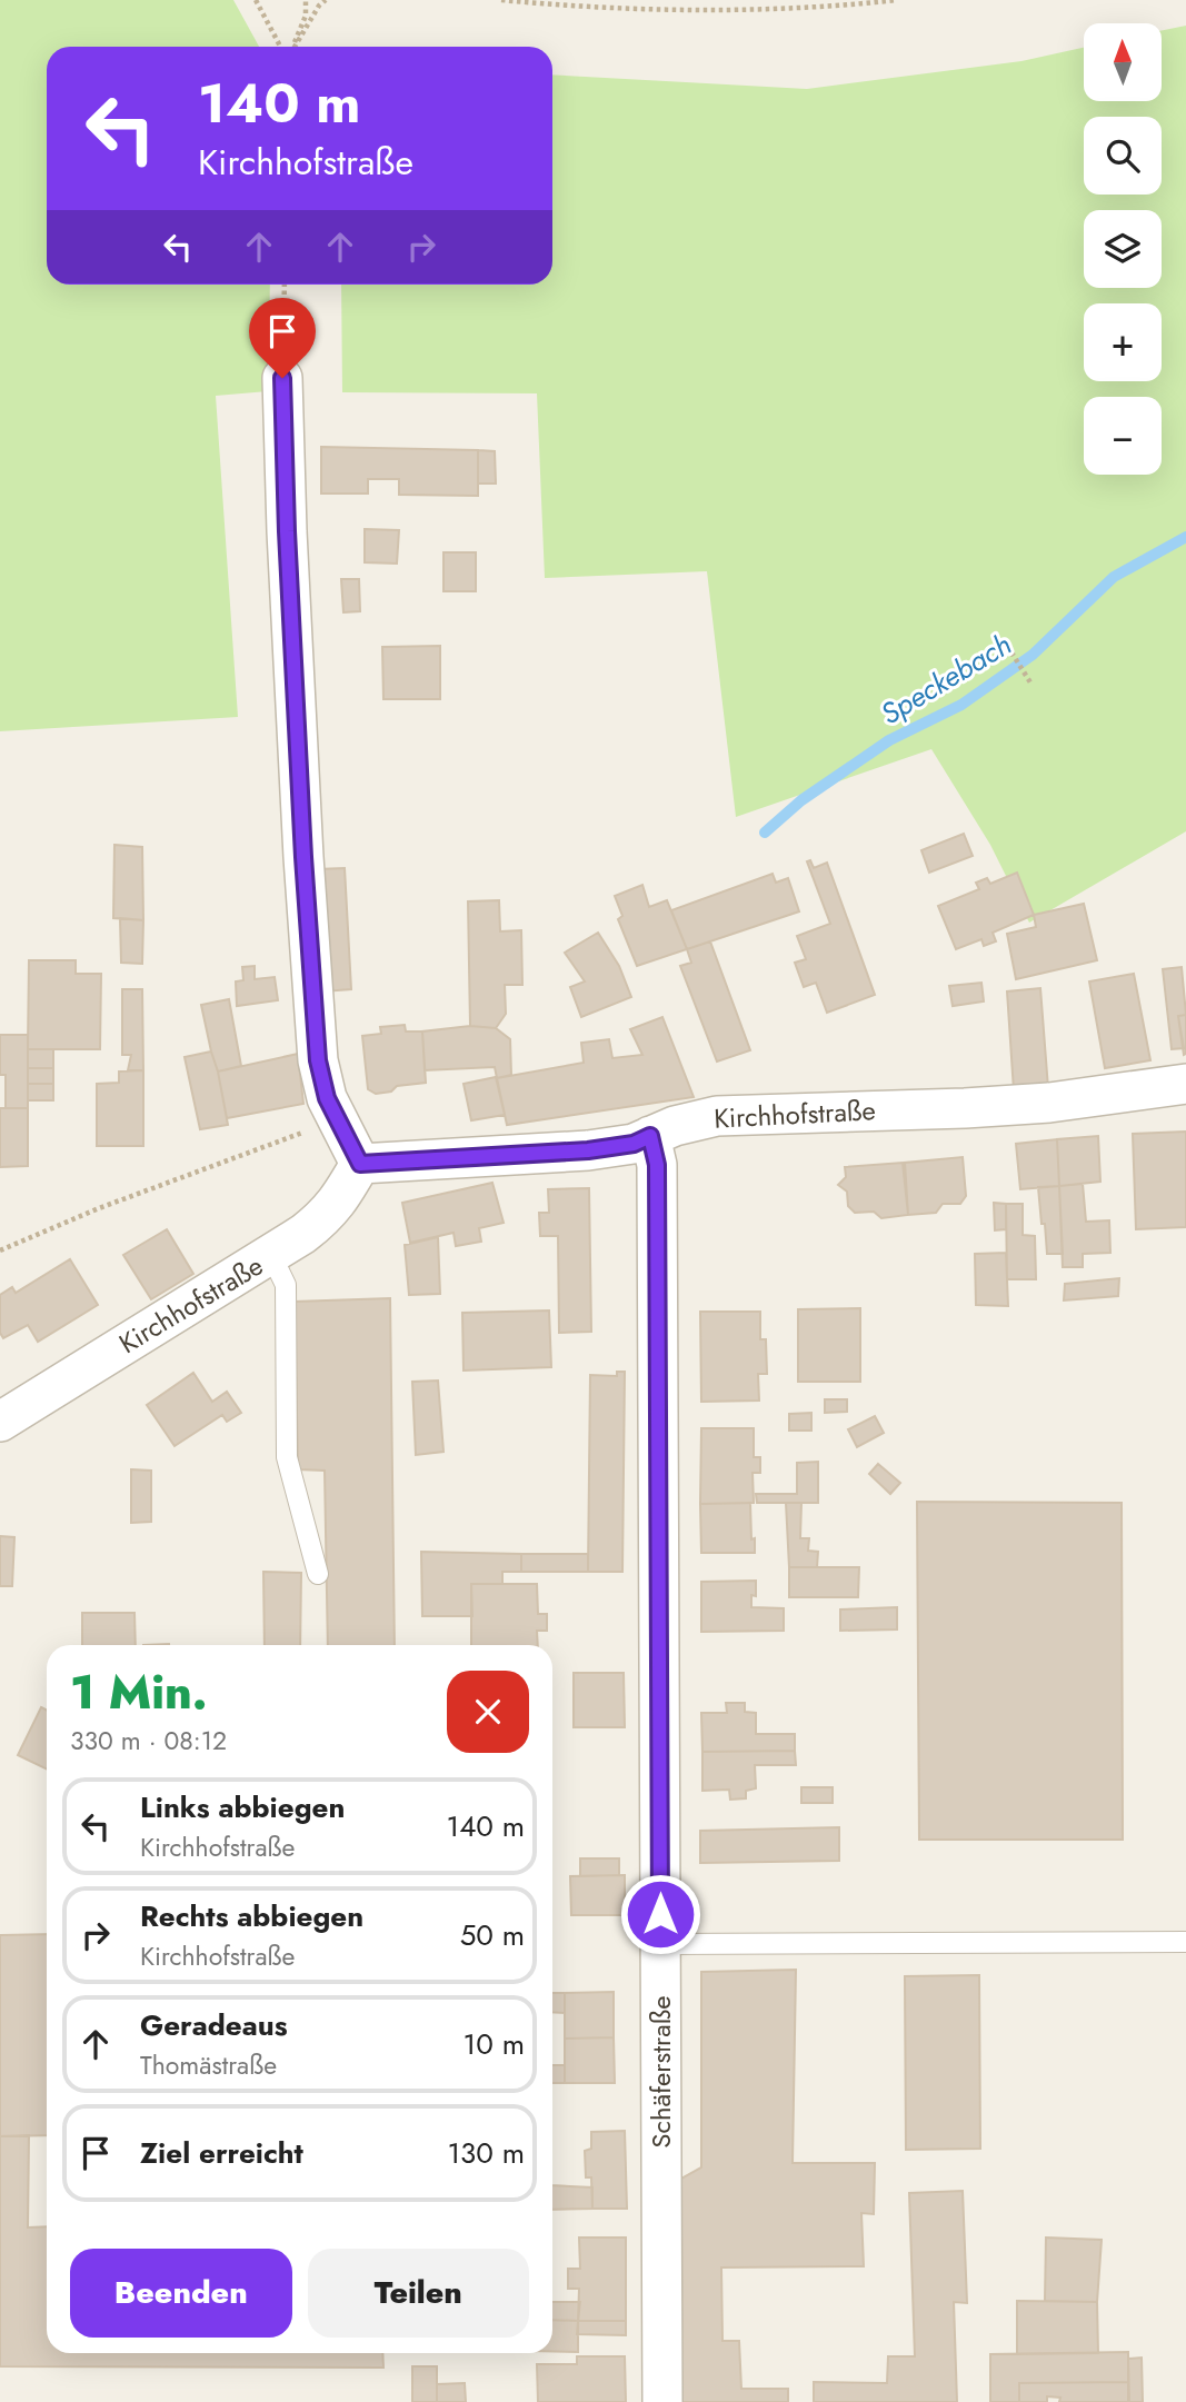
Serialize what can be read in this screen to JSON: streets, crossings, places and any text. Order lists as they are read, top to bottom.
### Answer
{
  "streets": {
    "street": ["Kirchhofstraße", "Schäferstraße"]
  },
  "crossings": [
    ["Kirchhofstraße", "Schäferstraße"]
  ],
  "water": ["Speckebach"],
  "north": "top",
  "page": {
    "map_buttons": ["+", "−"],
    "turn": ["140 m", "Kirchhofstraße"],
    "heading": ["1 Min.", "330 m · 08:12"],
    "list": [
      {
        "name": "Links abbiegen",
        "note": "Kirchhofstraße",
        "value": "140 m"
      },
      {
        "name": "Rechts abbiegen",
        "note": "Kirchhofstraße",
        "value": "50 m"
      },
      {
        "name": "Geradeaus",
        "note": "Thomästraße",
        "value": "10 m"
      },
      {
        "name": "Ziel erreicht",
        "value": "130 m"
      }
    ],
    "buttons": ["Beenden", "Teilen"]
  }
}
